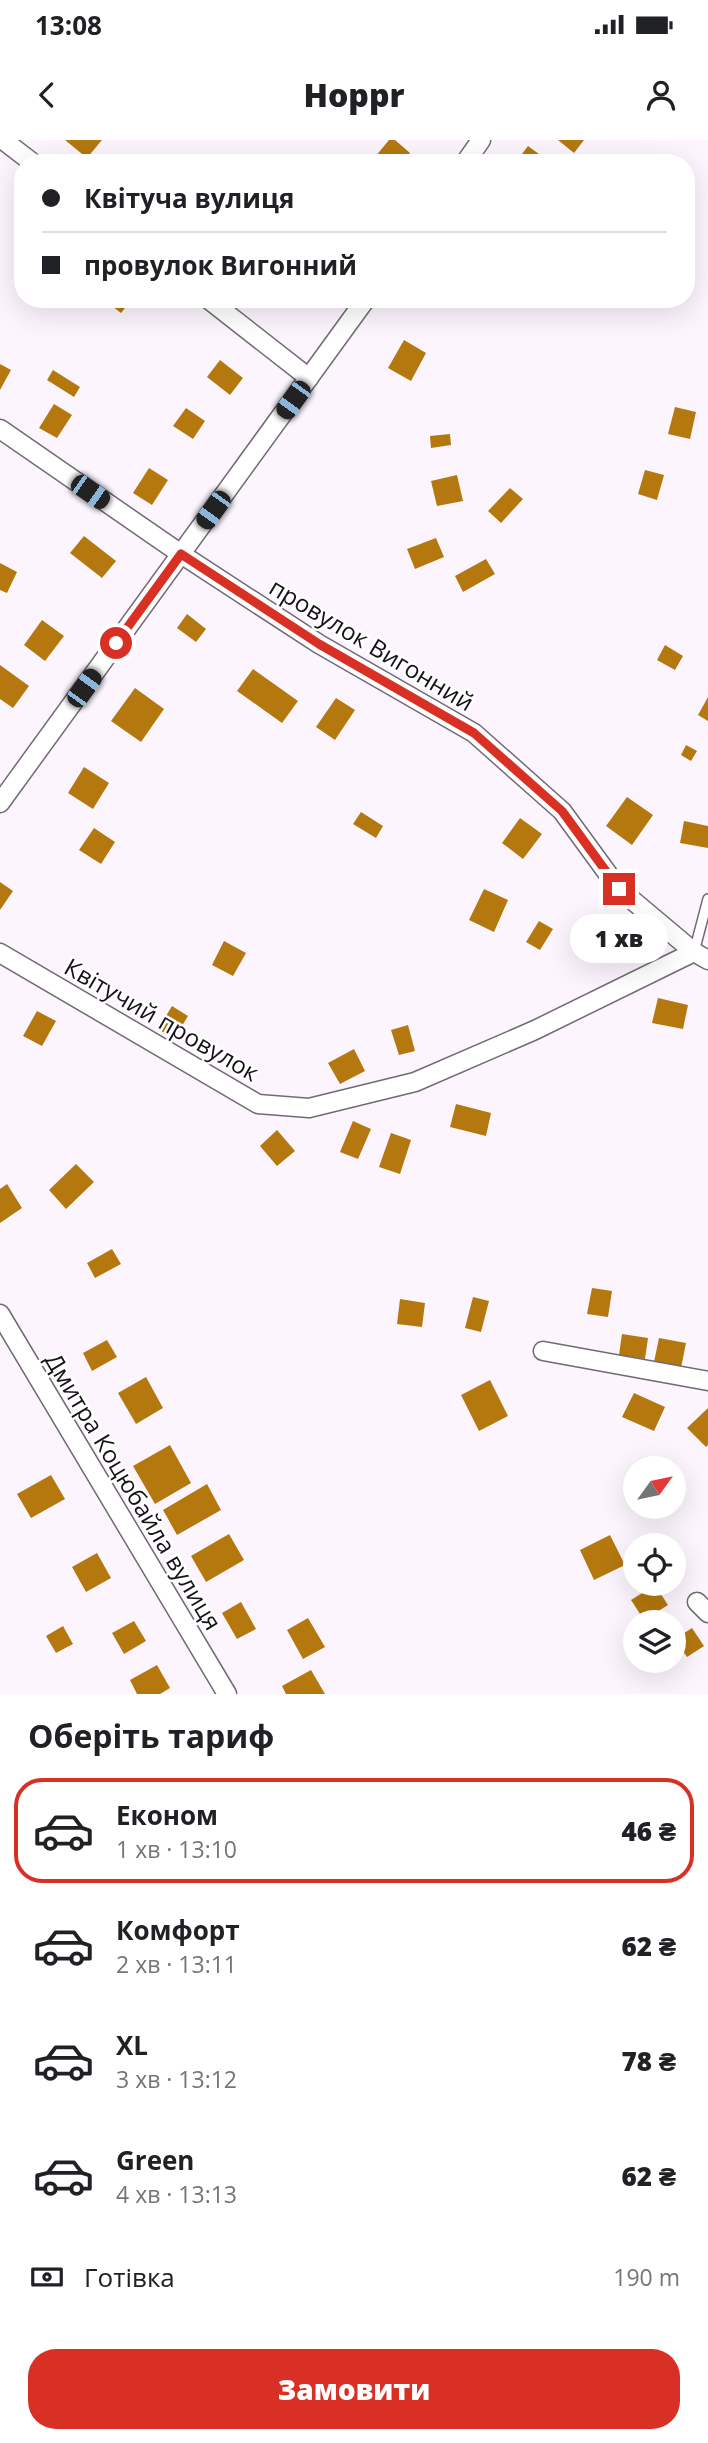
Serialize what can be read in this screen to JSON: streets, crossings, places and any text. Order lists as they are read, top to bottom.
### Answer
{
  "streets": {
    "street": ["провулок Вигонний", "Квітучий провулок", "Дмитра Коцюбайла вулиця"]
  },
  "crossings": [
    ["провулок Вигонний", "Квітучий провулок"]
  ],
  "north": "top right",
  "page": {
    "status": "13:08",
    "header": "Hoppr",
    "banner": ["Квітуча вулиця", "провулок Вигонний"],
    "bubble": "1 хв",
    "heading": "Оберіть тариф",
    "list": [
      {
        "name": "Економ",
        "note": "1 хв · 13:10",
        "value": "46 ₴"
      },
      {
        "name": "Комфорт",
        "note": "2 хв · 13:11",
        "value": "62 ₴"
      },
      {
        "name": "XL",
        "note": "3 хв · 13:12",
        "value": "78 ₴"
      },
      {
        "name": "Green",
        "note": "4 хв · 13:13",
        "value": "62 ₴"
      }
    ],
    "pay": ["Готівка", "190 m"],
    "buttons": "Замовити"
  }
}
